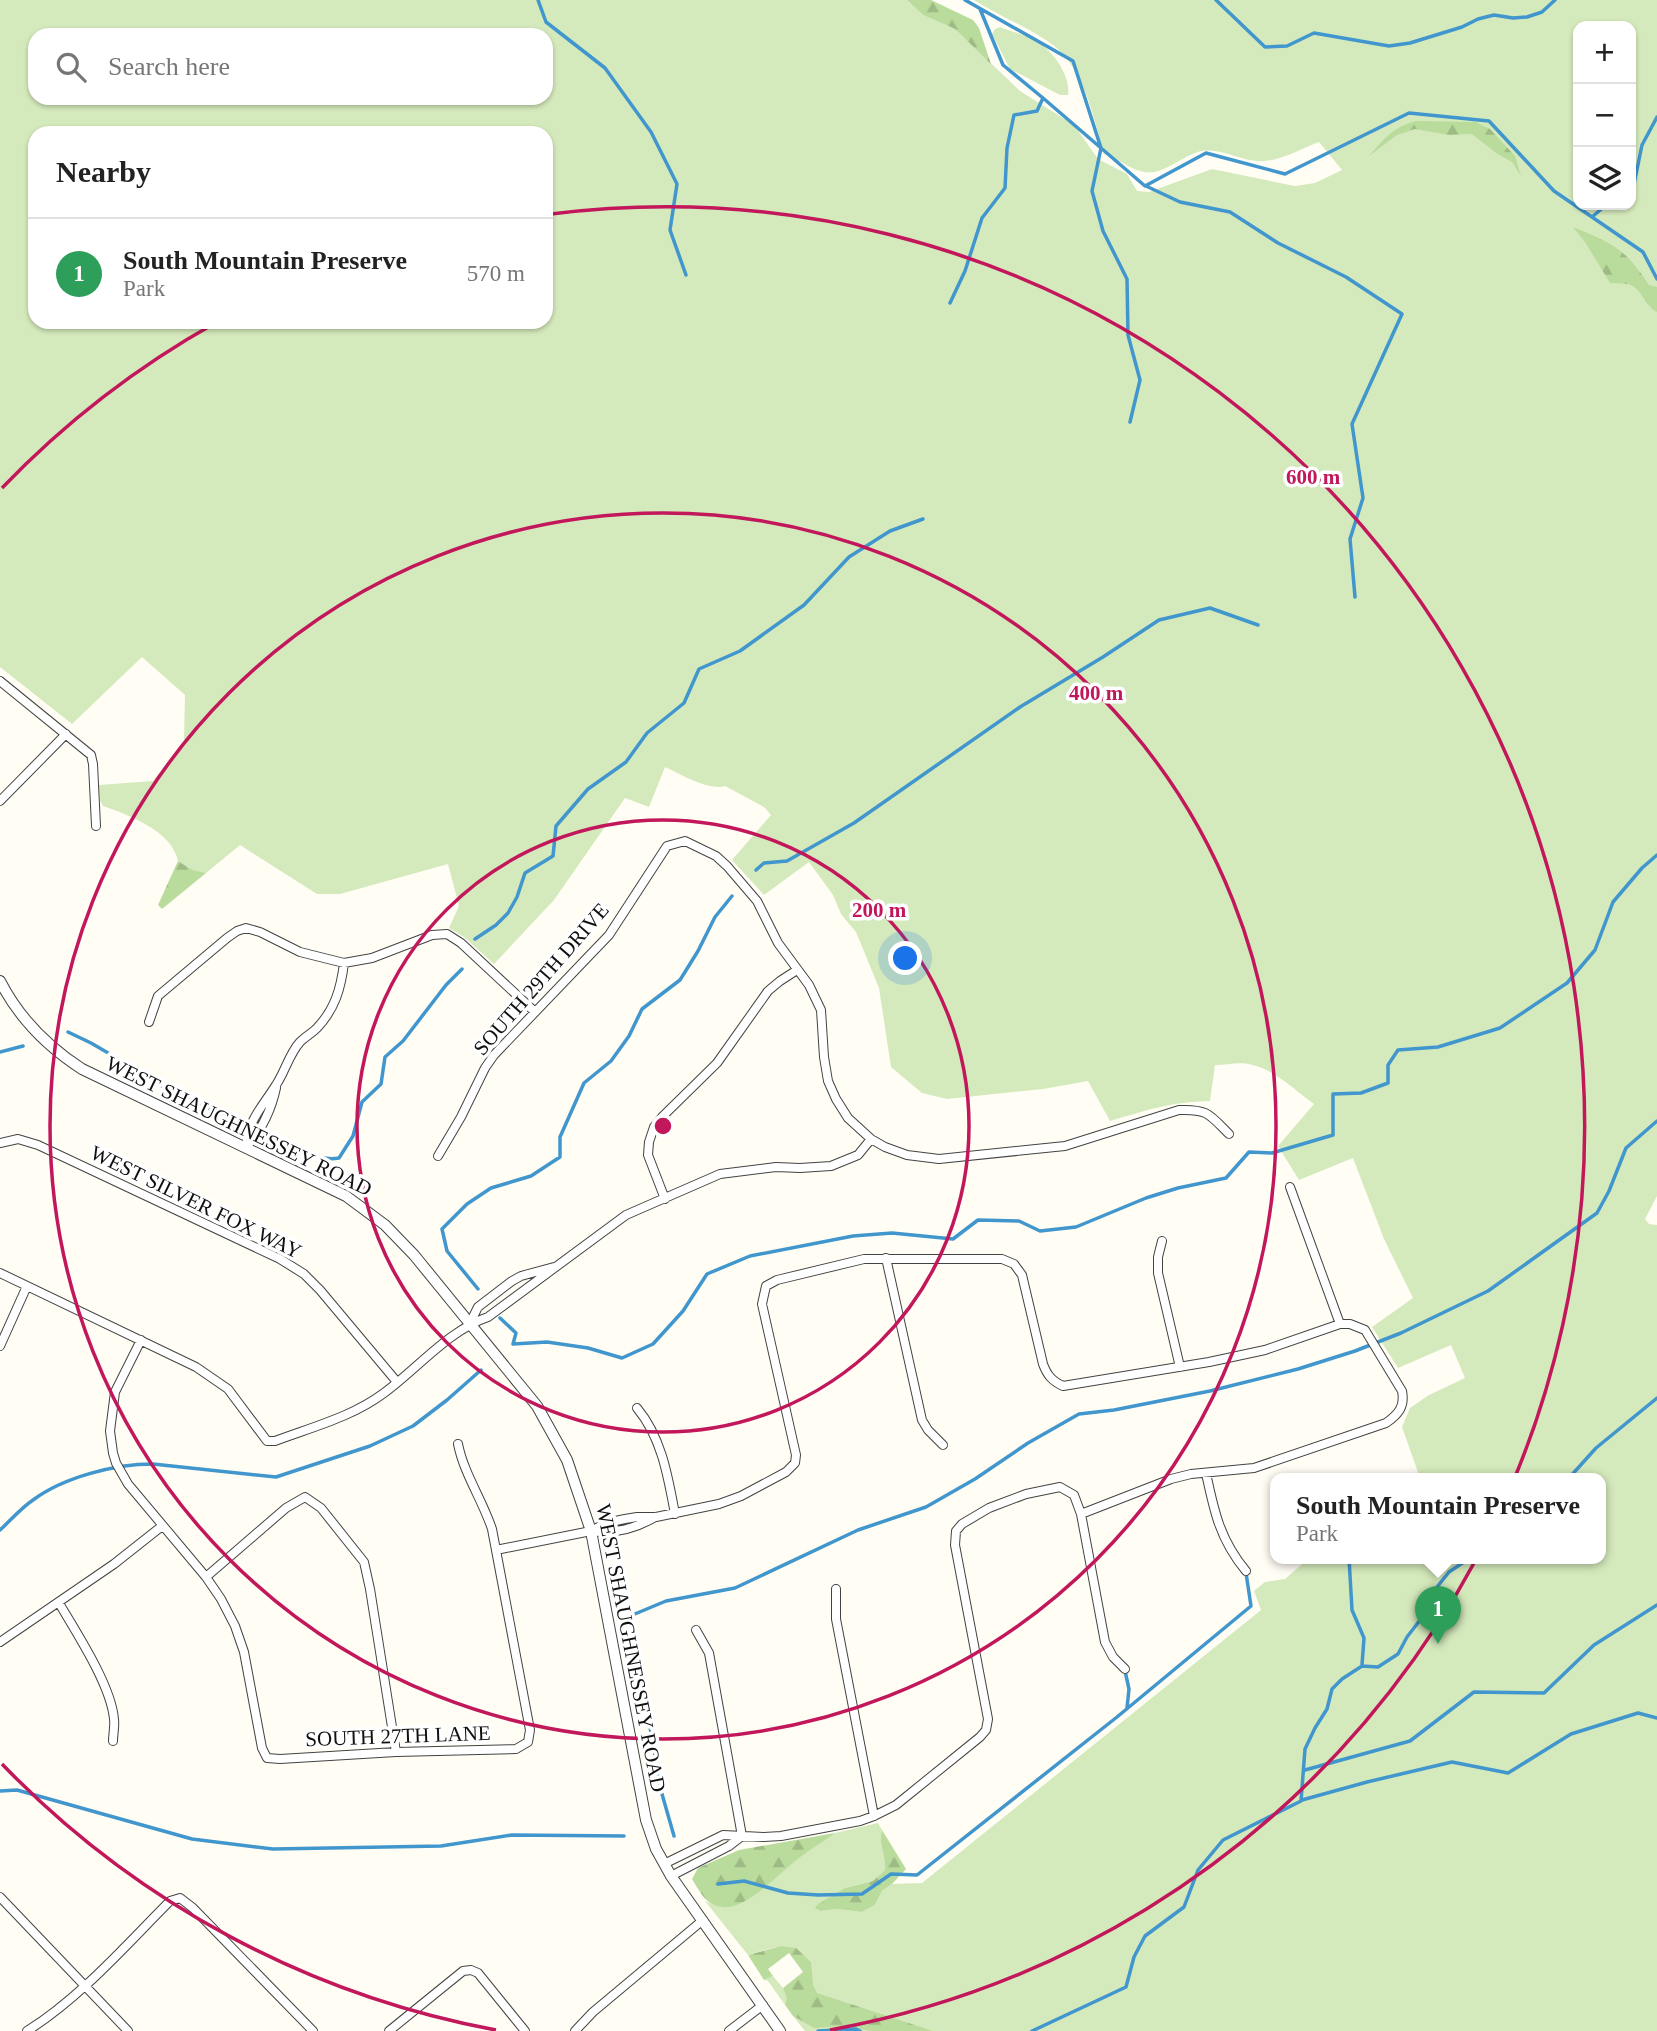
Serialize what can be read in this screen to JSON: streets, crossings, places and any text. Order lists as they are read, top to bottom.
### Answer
{
  "streets": {
    "street": [
      "SOUTH 29TH DRIVE",
      "WEST SHAUGHNESSEY ROAD",
      "WEST SILVER FOX WAY",
      "SOUTH 27TH LANE"
    ]
  },
  "page": {
    "map_buttons": ["+", "−"],
    "search": "Search here",
    "heading": "Nearby",
    "list": [
      {
        "mark": "1",
        "name": "South Mountain Preserve",
        "note": "Park",
        "value": "570 m"
      }
    ],
    "popup": ["South Mountain Preserve", "Park"],
    "pins": "1"
  },
  "rings": ["600 m", "400 m", "200 m"]
}
